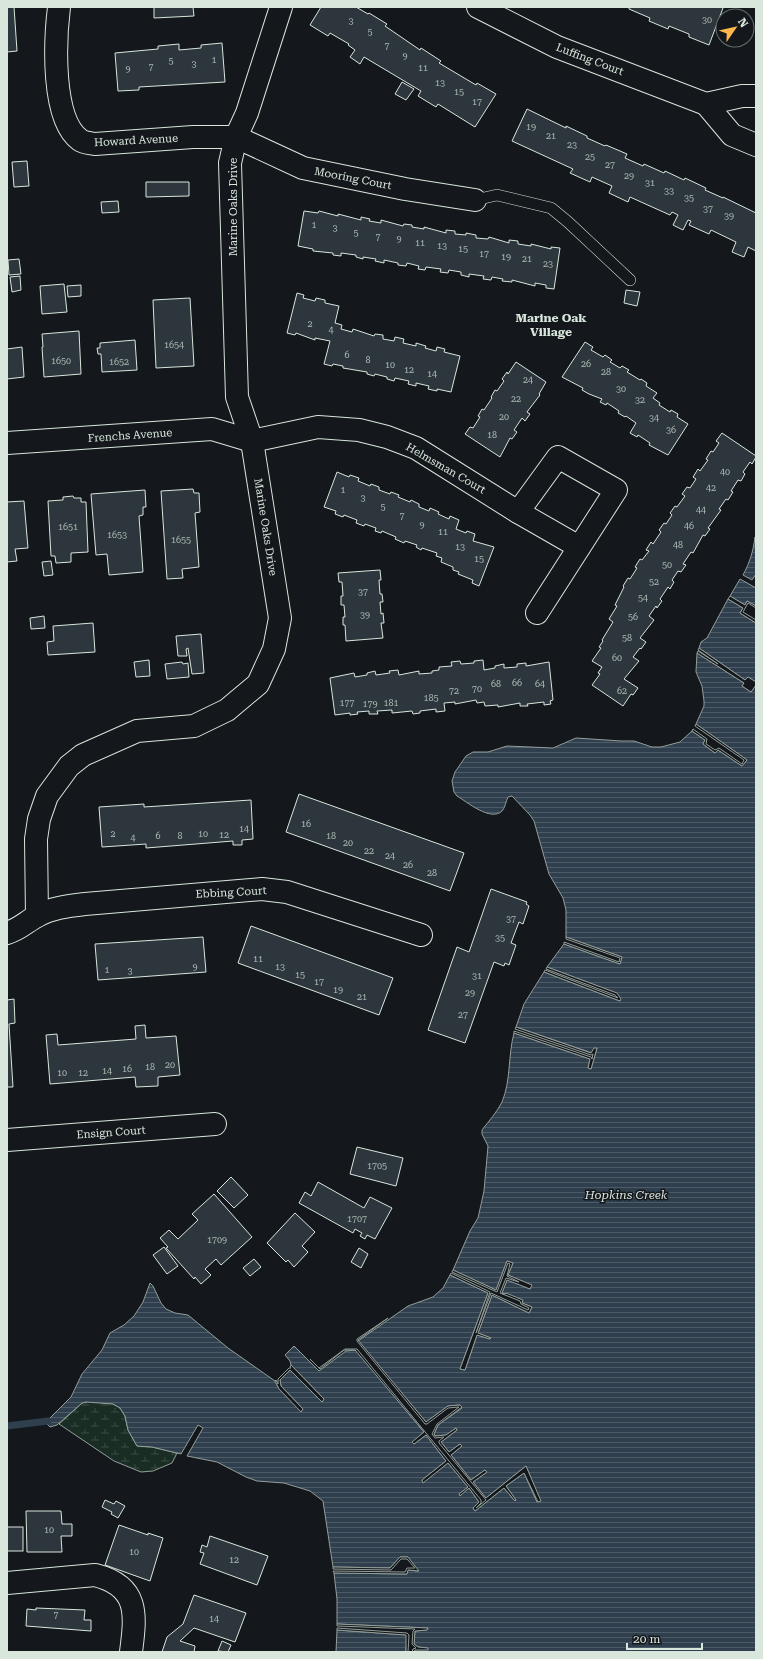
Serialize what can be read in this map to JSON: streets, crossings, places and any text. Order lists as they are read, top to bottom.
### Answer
{
  "streets": {
    "street": [
      "Luffing Court",
      "Howard Avenue",
      "Mooring Court",
      "Marine Oaks Drive",
      "Frenchs Avenue",
      "Helmsman Court",
      "Ebbing Court",
      "Ensign Court"
    ]
  },
  "crossings": [
    ["Howard Avenue", "Mooring Court"],
    ["Howard Avenue", "Marine Oaks Drive"],
    ["Mooring Court", "Marine Oaks Drive"],
    ["Marine Oaks Drive", "Frenchs Avenue"],
    ["Marine Oaks Drive", "Helmsman Court"],
    ["Marine Oaks Drive", "Ebbing Court"],
    ["Frenchs Avenue", "Helmsman Court"]
  ],
  "districts": ["Marine Oak Village"],
  "water": ["Hopkins Creek"],
  "house_numbers": [
    "30",
    "3",
    "5",
    "7",
    "9",
    "1",
    "5",
    "3",
    "7",
    "11",
    "9",
    "13",
    "15",
    "17",
    "19",
    "21",
    "23",
    "25",
    "27",
    "29",
    "31",
    "33",
    "35",
    "37",
    "39",
    "1",
    "3",
    "5",
    "7",
    "9",
    "11",
    "13",
    "15",
    "17",
    "19",
    "21",
    "23",
    "2",
    "4",
    "1654",
    "6",
    "8",
    "1650",
    "1652",
    "26",
    "10",
    "12",
    "28",
    "14",
    "24",
    "30",
    "22",
    "32",
    "20",
    "34",
    "36",
    "18",
    "40",
    "42",
    "1",
    "3",
    "5",
    "44",
    "7",
    "9",
    "46",
    "1651",
    "11",
    "1653",
    "1655",
    "48",
    "13",
    "15",
    "50",
    "52",
    "37",
    "54",
    "39",
    "56",
    "58",
    "60",
    "66",
    "68",
    "64",
    "70",
    "72",
    "62",
    "185",
    "177",
    "181",
    "179",
    "16",
    "14",
    "2",
    "10",
    "12",
    "6",
    "8",
    "18",
    "4",
    "20",
    "22",
    "24",
    "26",
    "28",
    "37",
    "35",
    "11",
    "9",
    "13",
    "1",
    "3",
    "15",
    "31",
    "17",
    "19",
    "29",
    "21",
    "27",
    "20",
    "18",
    "16",
    "14",
    "10",
    "12",
    "1705",
    "1707",
    "1709",
    "10",
    "10",
    "12",
    "7",
    "14"
  ],
  "scale_bar": "20 m",
  "north": "top right"
}
